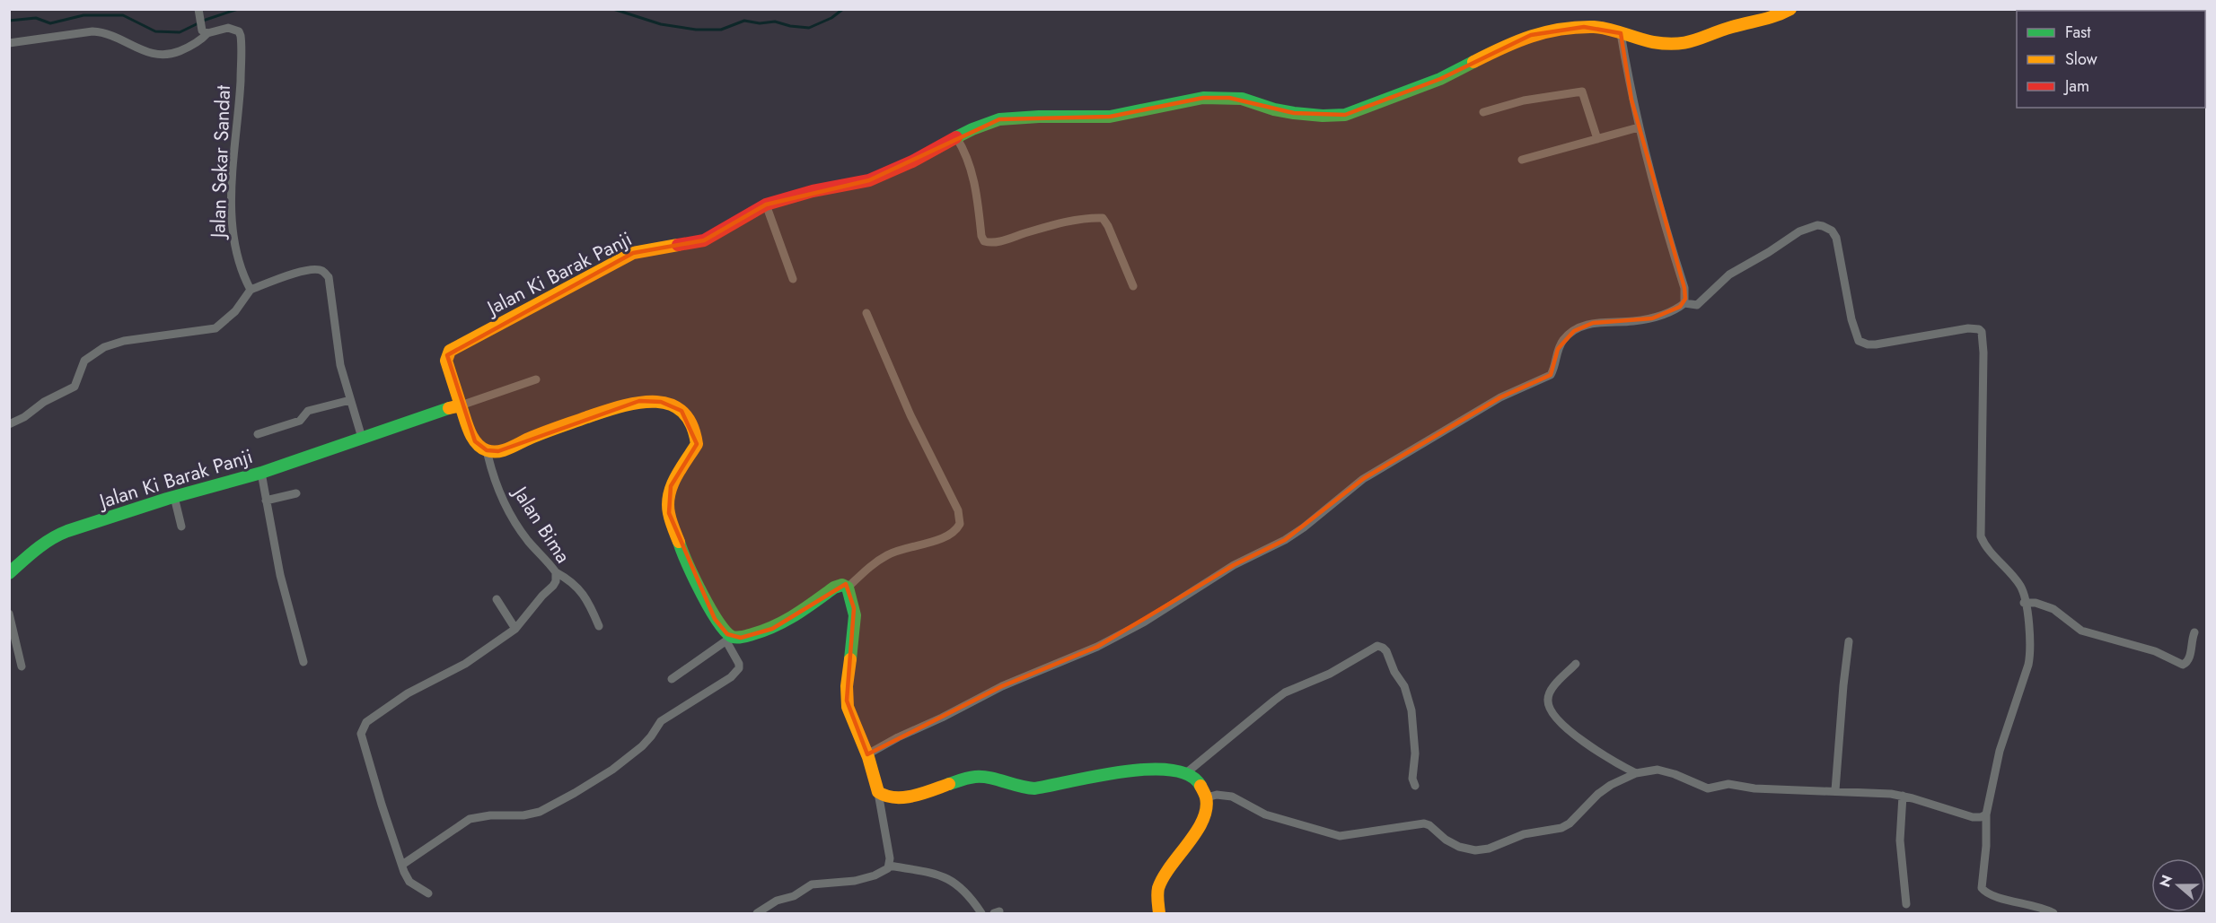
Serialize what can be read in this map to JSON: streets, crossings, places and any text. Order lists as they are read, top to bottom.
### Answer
{
  "streets": {
    "street": ["Jalan Sekar Sandat", "Jalan Ki Barak Panji", "Jalan Bima"]
  },
  "legend": ["Fast", "Slow", "Jam"],
  "north": "left"
}
